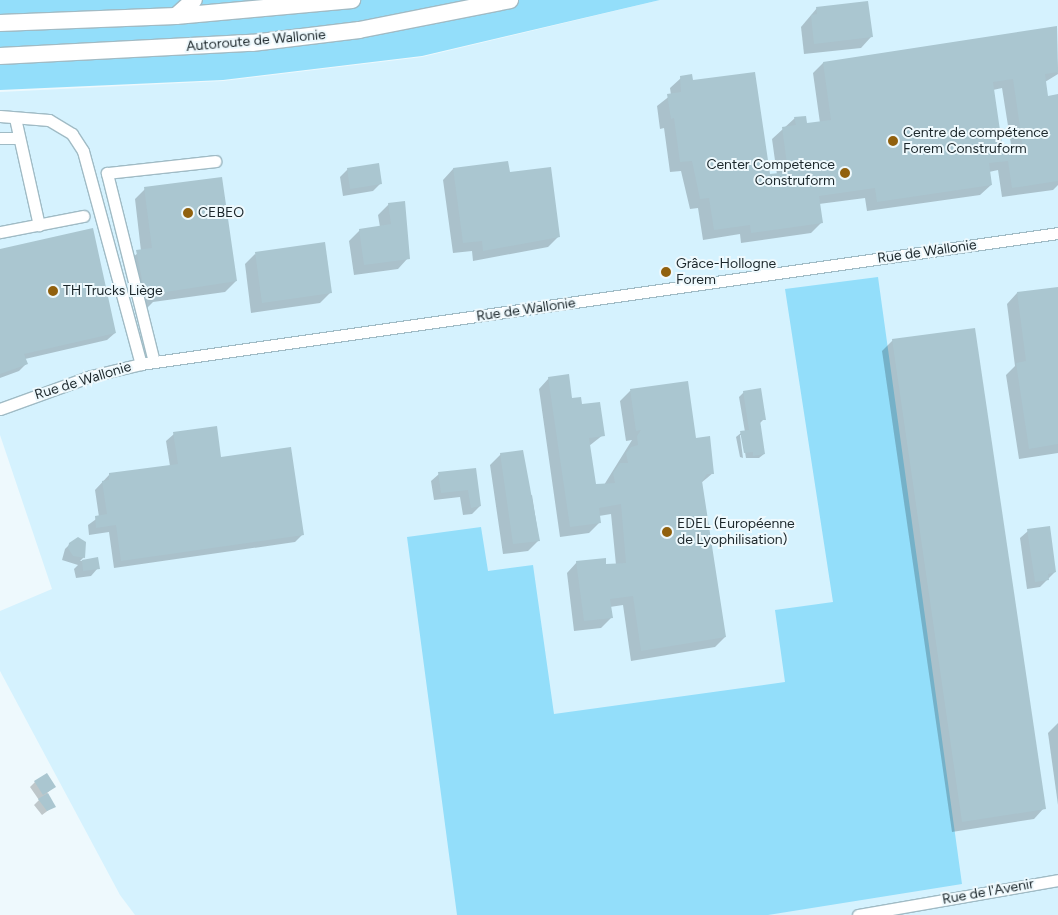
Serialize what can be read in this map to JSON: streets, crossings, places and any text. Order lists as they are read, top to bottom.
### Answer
{
  "streets": {
    "highway": ["Autoroute de Wallonie"],
    "street": ["Rue de Wallonie", "Rue de l'Avenir"]
  },
  "places": [
    "Centre de compétence Forem Construform",
    "Center Competence Construform",
    "CEBEO",
    "Grâce-Hollogne Forem",
    "TH Trucks Liège",
    "EDEL (Européenne de Lyophilisation)"
  ]
}
